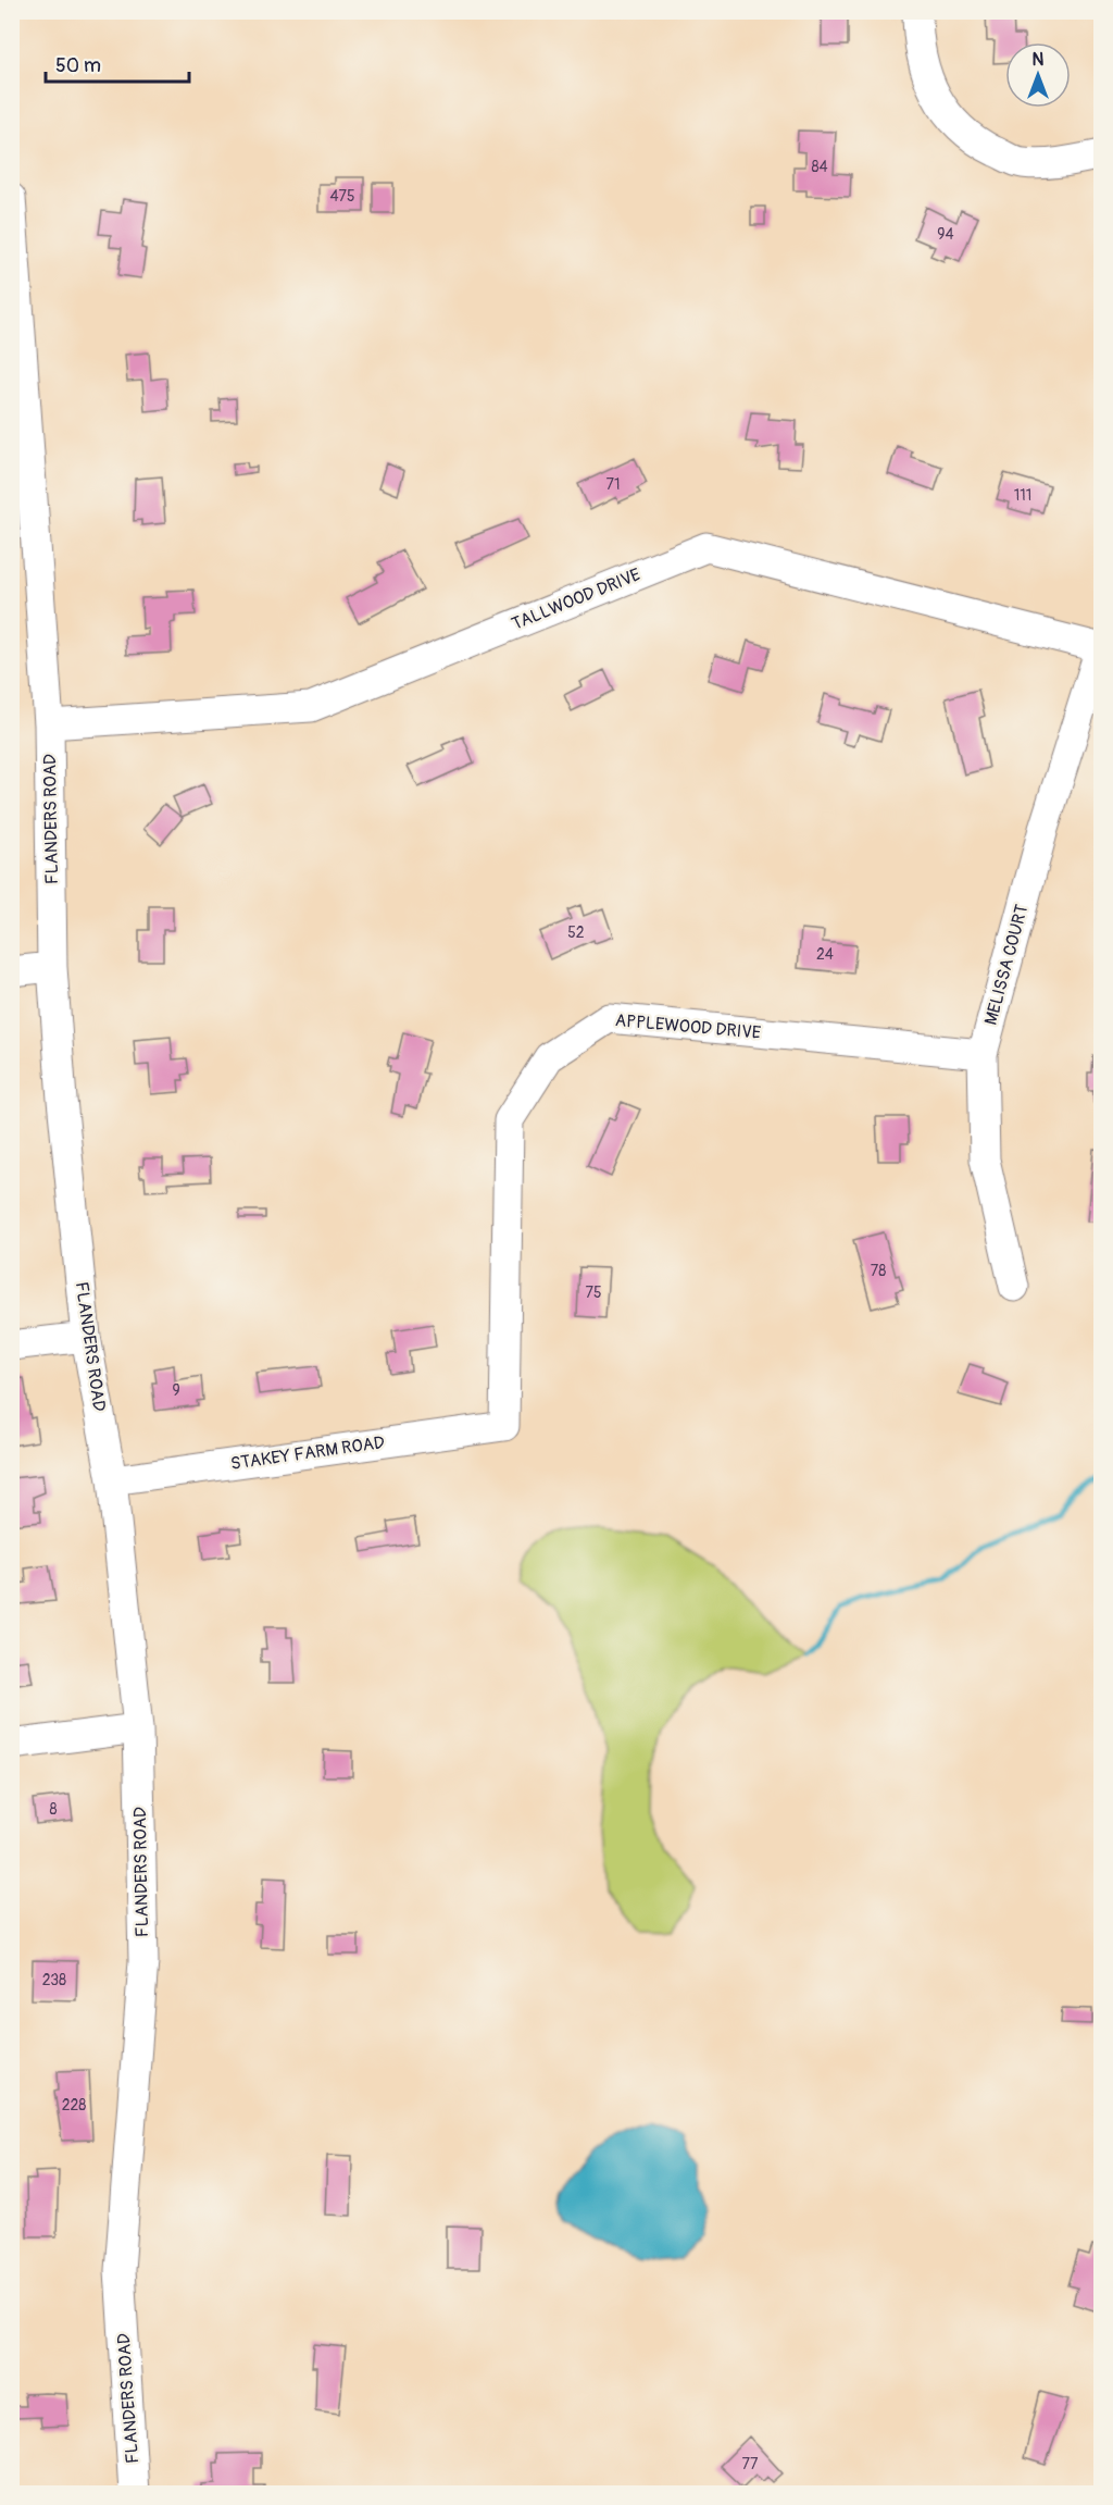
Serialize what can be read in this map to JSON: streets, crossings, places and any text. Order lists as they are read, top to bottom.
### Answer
{
  "streets": {
    "street": [
      "TALLWOOD DRIVE",
      "FLANDERS ROAD",
      "MELISSA COURT",
      "APPLEWOOD DRIVE",
      "STAKEY FARM ROAD"
    ]
  },
  "crossings": [
    ["TALLWOOD DRIVE", "FLANDERS ROAD"],
    ["TALLWOOD DRIVE", "MELISSA COURT"],
    ["FLANDERS ROAD", "STAKEY FARM ROAD"],
    ["MELISSA COURT", "APPLEWOOD DRIVE"],
    ["APPLEWOOD DRIVE", "STAKEY FARM ROAD"]
  ],
  "house_numbers": [
    "84",
    "475",
    "94",
    "71",
    "111",
    "52",
    "24",
    "78",
    "75",
    "9",
    "8",
    "238",
    "228",
    "77"
  ],
  "scale_bar": "50 m",
  "north": "top"
}
